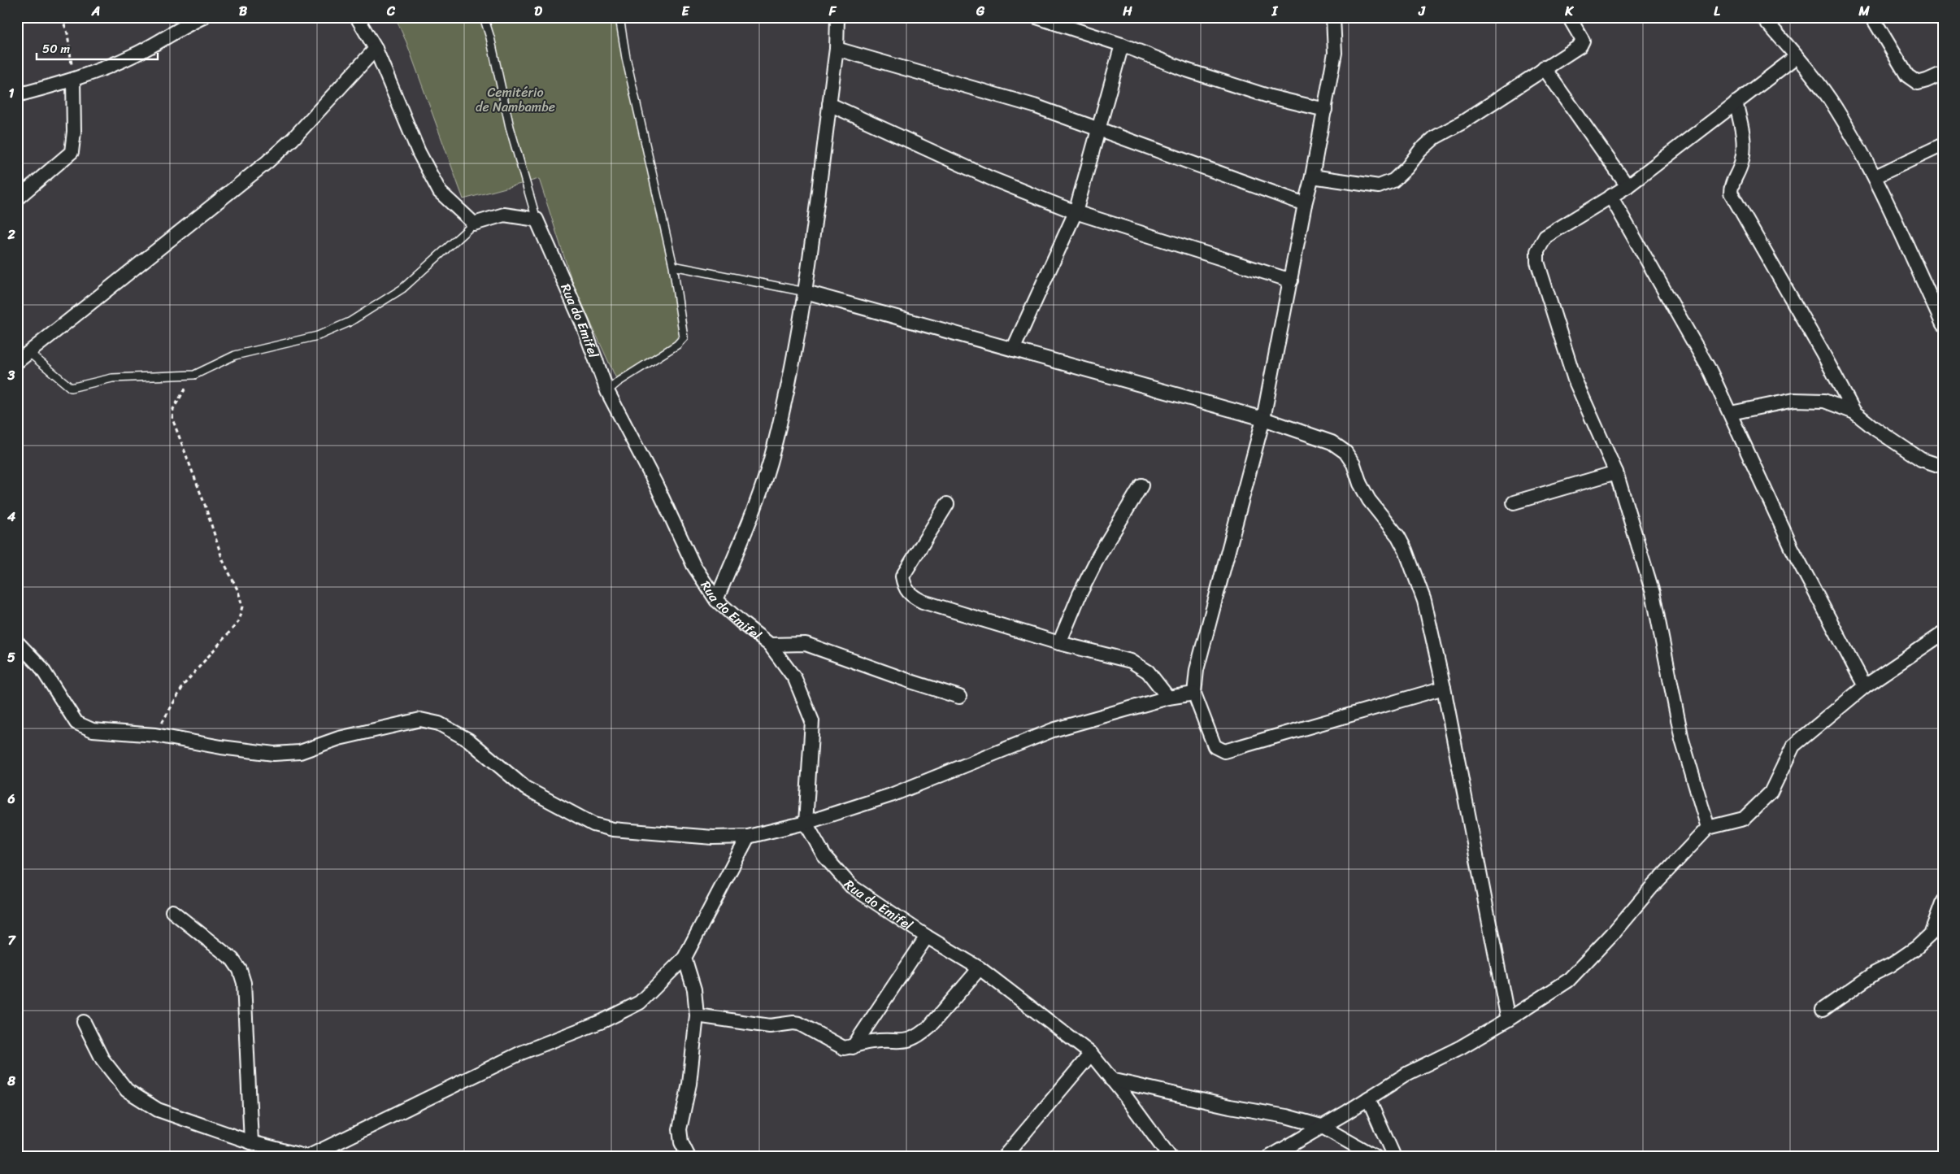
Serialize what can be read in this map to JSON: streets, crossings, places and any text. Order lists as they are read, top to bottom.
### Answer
{
  "streets": {
    "street": ["Rua do Emifel"]
  },
  "parks": ["Cemitério de Nambambe"],
  "scale_bar": "50 m",
  "grid": {
    "columns": [
      "A",
      "B",
      "C",
      "D",
      "E",
      "F",
      "G",
      "H",
      "I",
      "J",
      "K",
      "L",
      "M"
    ],
    "rows": [
      "1",
      "2",
      "3",
      "4",
      "5",
      "6",
      "7",
      "8"
    ]
  }
}
